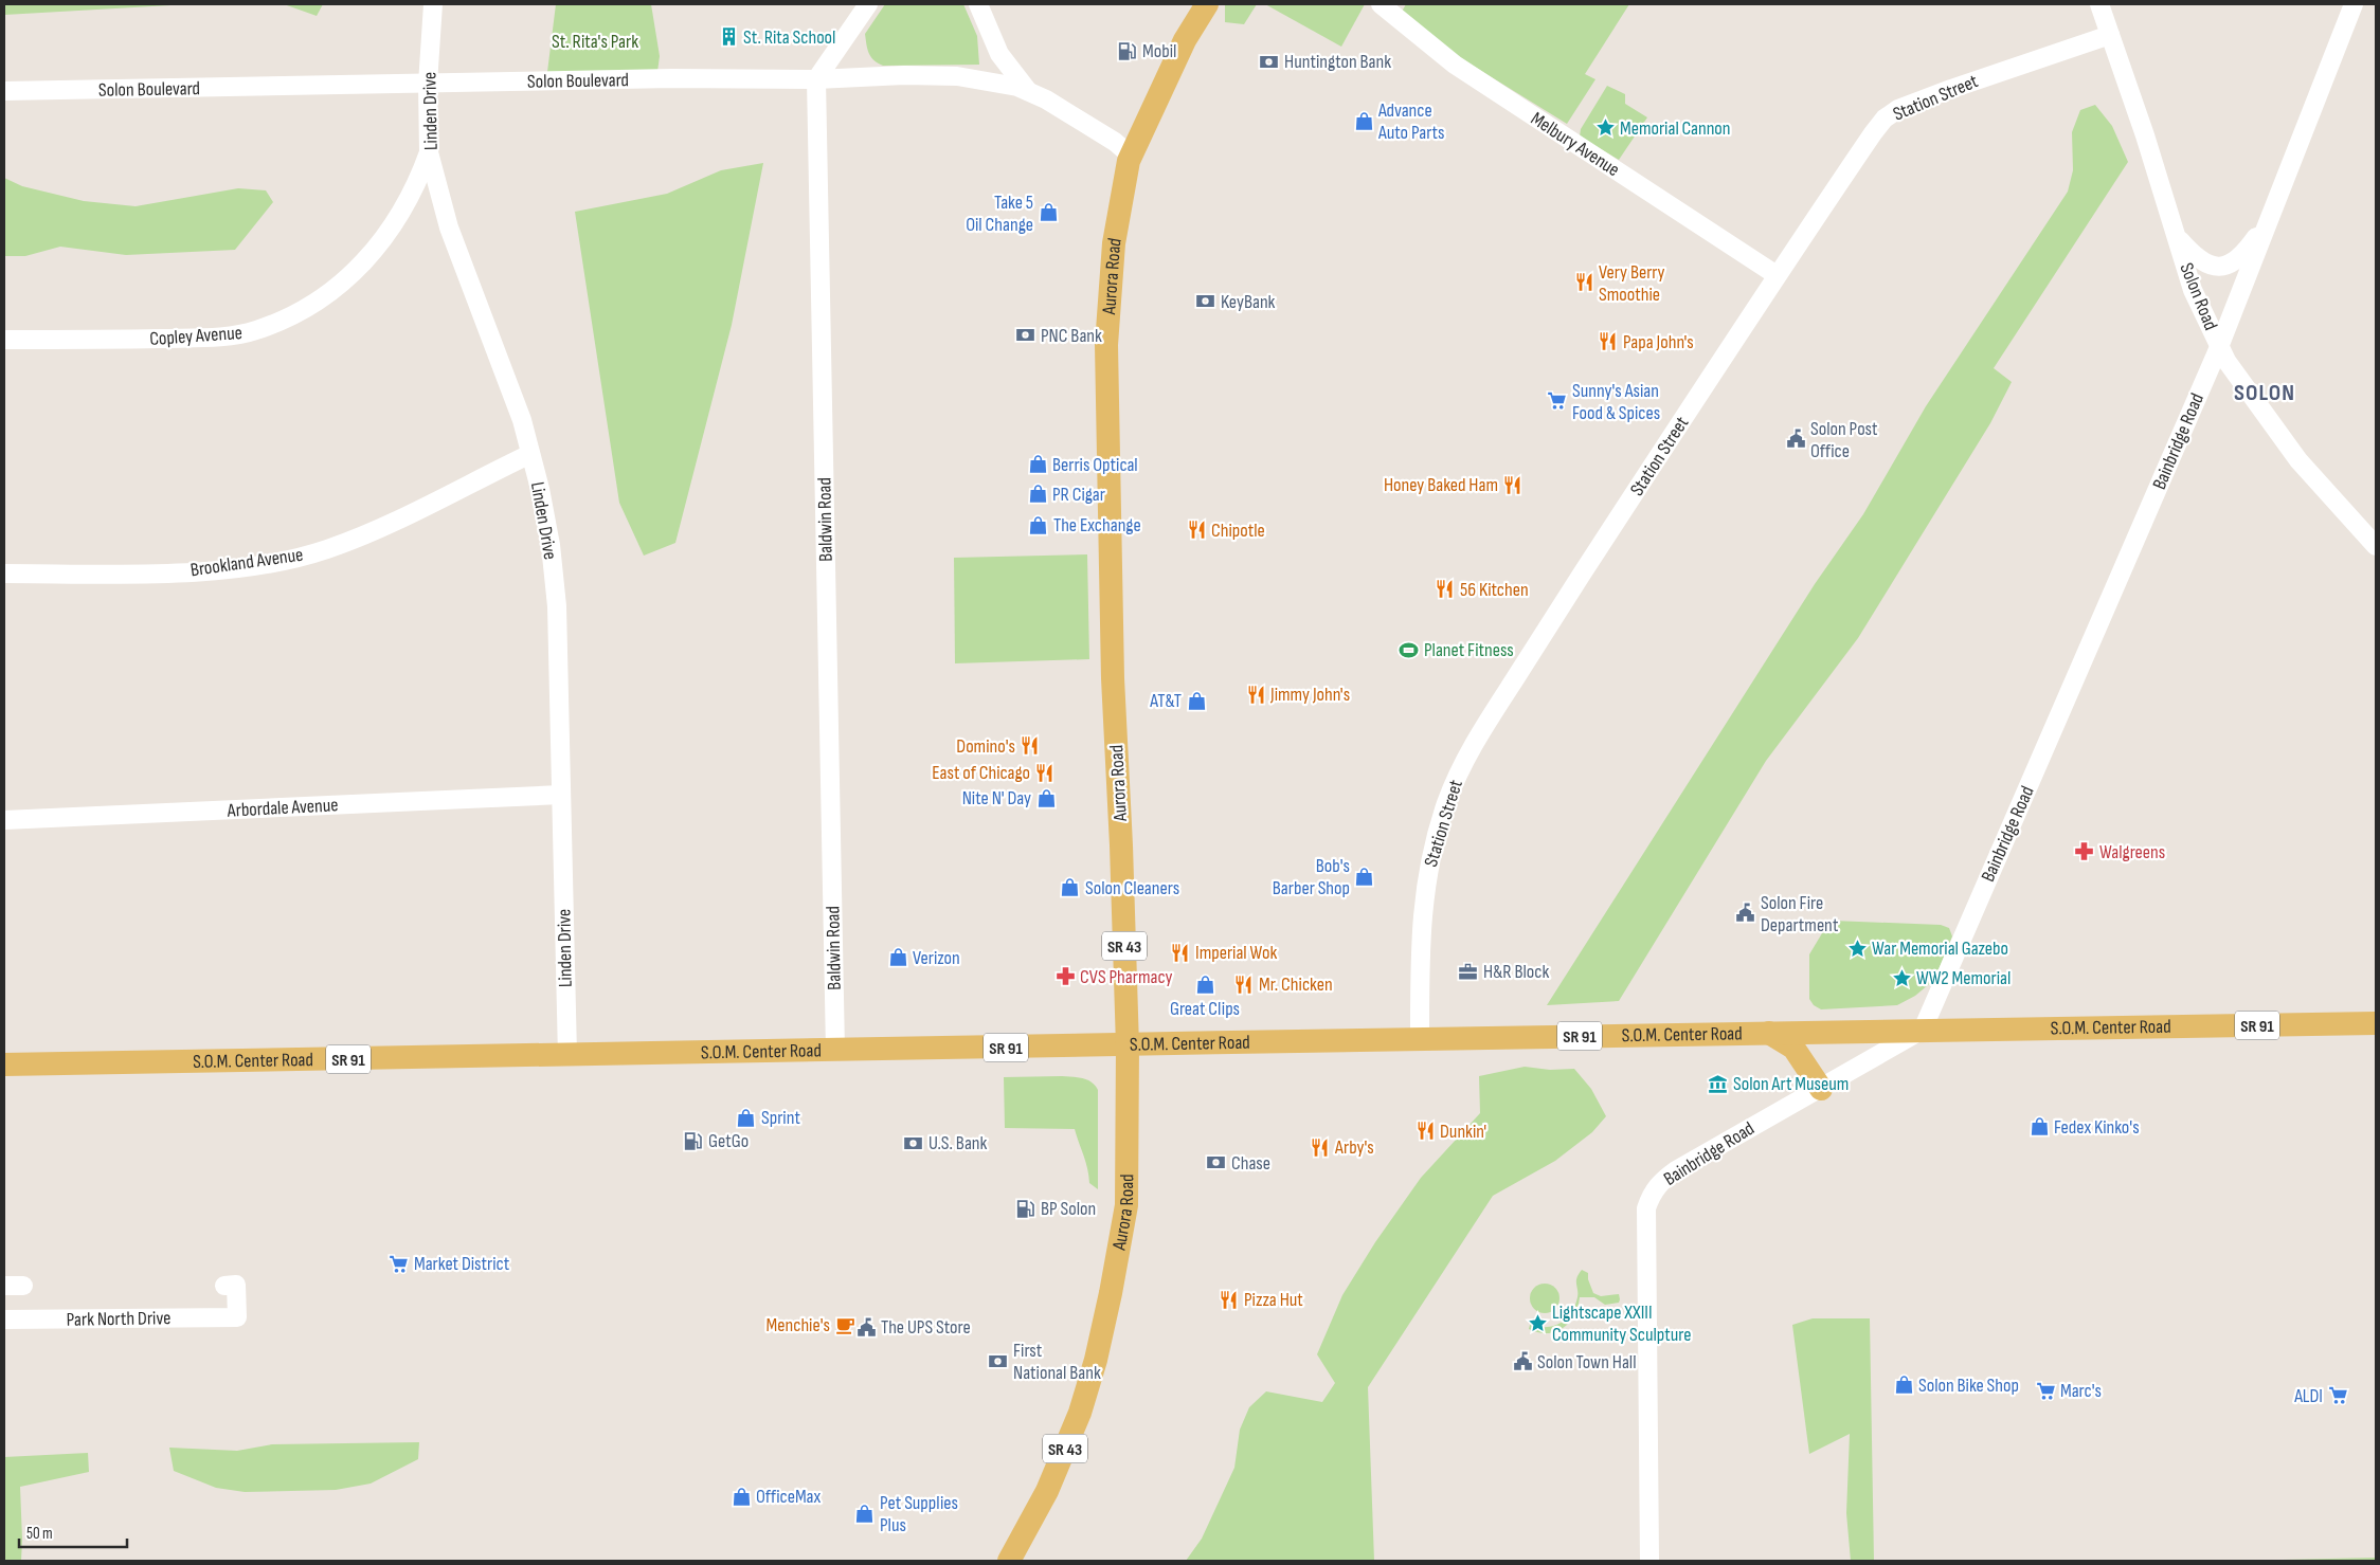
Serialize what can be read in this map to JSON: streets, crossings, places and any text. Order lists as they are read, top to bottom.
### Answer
{
  "streets": {
    "main road": [
      "Aurora Road",
      "SR 43",
      "SR 91",
      "S.O.M. Center Road"
    ],
    "street": [
      "Solon Boulevard",
      "Station Street",
      "Linden Drive",
      "Melbury Avenue",
      "Solon Road",
      "Copley Avenue",
      "Bainbridge Road",
      "Baldwin Road",
      "Brookland Avenue",
      "Arbordale Avenue",
      "Park North Drive"
    ]
  },
  "crossings": [
    ["Solon Boulevard", "Linden Drive"],
    ["Solon Boulevard", "Aurora Road"],
    ["Solon Boulevard", "Baldwin Road"],
    ["Station Street", "Melbury Avenue"],
    ["Station Street", "Solon Road"],
    ["Station Street", "S.O.M. Center Road"],
    ["Linden Drive", "Copley Avenue"],
    ["Linden Drive", "Brookland Avenue"],
    ["Linden Drive", "Arbordale Avenue"],
    ["Linden Drive", "S.O.M. Center Road"],
    ["Aurora Road", "S.O.M. Center Road"],
    ["Solon Road", "Bainbridge Road"],
    ["Bainbridge Road", "S.O.M. Center Road"],
    ["Baldwin Road", "S.O.M. Center Road"]
  ],
  "districts": ["SOLON"],
  "parks": ["St. Rita's Park"],
  "places": {
    "building": ["St. Rita School"],
    "fuel station": ["Mobil", "GetGo", "BP Solon"],
    "bank": [
      "Huntington Bank",
      "KeyBank",
      "PNC Bank",
      "U.S. Bank",
      "Chase",
      "First National Bank"
    ],
    "shop": [
      "Advance Auto Parts",
      "Take 5 Oil Change",
      "Berris Optical",
      "PR Cigar",
      "The Exchange",
      "AT&T",
      "Nite N' Day",
      "Bob's Barber Shop",
      "Solon Cleaners",
      "Verizon",
      "Great Clips",
      "Sprint",
      "Fedex Kinko's",
      "Solon Bike Shop",
      "OfficeMax",
      "Pet Supplies Plus"
    ],
    "place": [
      "Memorial Cannon",
      "War Memorial Gazebo",
      "WW2 Memorial",
      "Lightscape XXIII Community Sculpture"
    ],
    "restaurant": [
      "Very Berry Smoothie",
      "Papa John's",
      "Honey Baked Ham",
      "Chipotle",
      "56 Kitchen",
      "Jimmy John's",
      "Domino's",
      "East of Chicago",
      "Imperial Wok",
      "Mr. Chicken",
      "Dunkin'",
      "Arby's",
      "Pizza Hut"
    ],
    "supermarket": [
      "Sunny's Asian Food & Spices",
      "Market District",
      "Marc's",
      "ALDI"
    ],
    "public building": [
      "Solon Post Office",
      "Solon Fire Department",
      "The UPS Store",
      "Solon Town Hall"
    ],
    "sports": ["Planet Fitness"],
    "pharmacy": ["Walgreens", "CVS Pharmacy"],
    "office": ["H&R Block"],
    "museum": ["Solon Art Museum"],
    "cafe": ["Menchie's"]
  },
  "scale_bar": "50 m"
}
